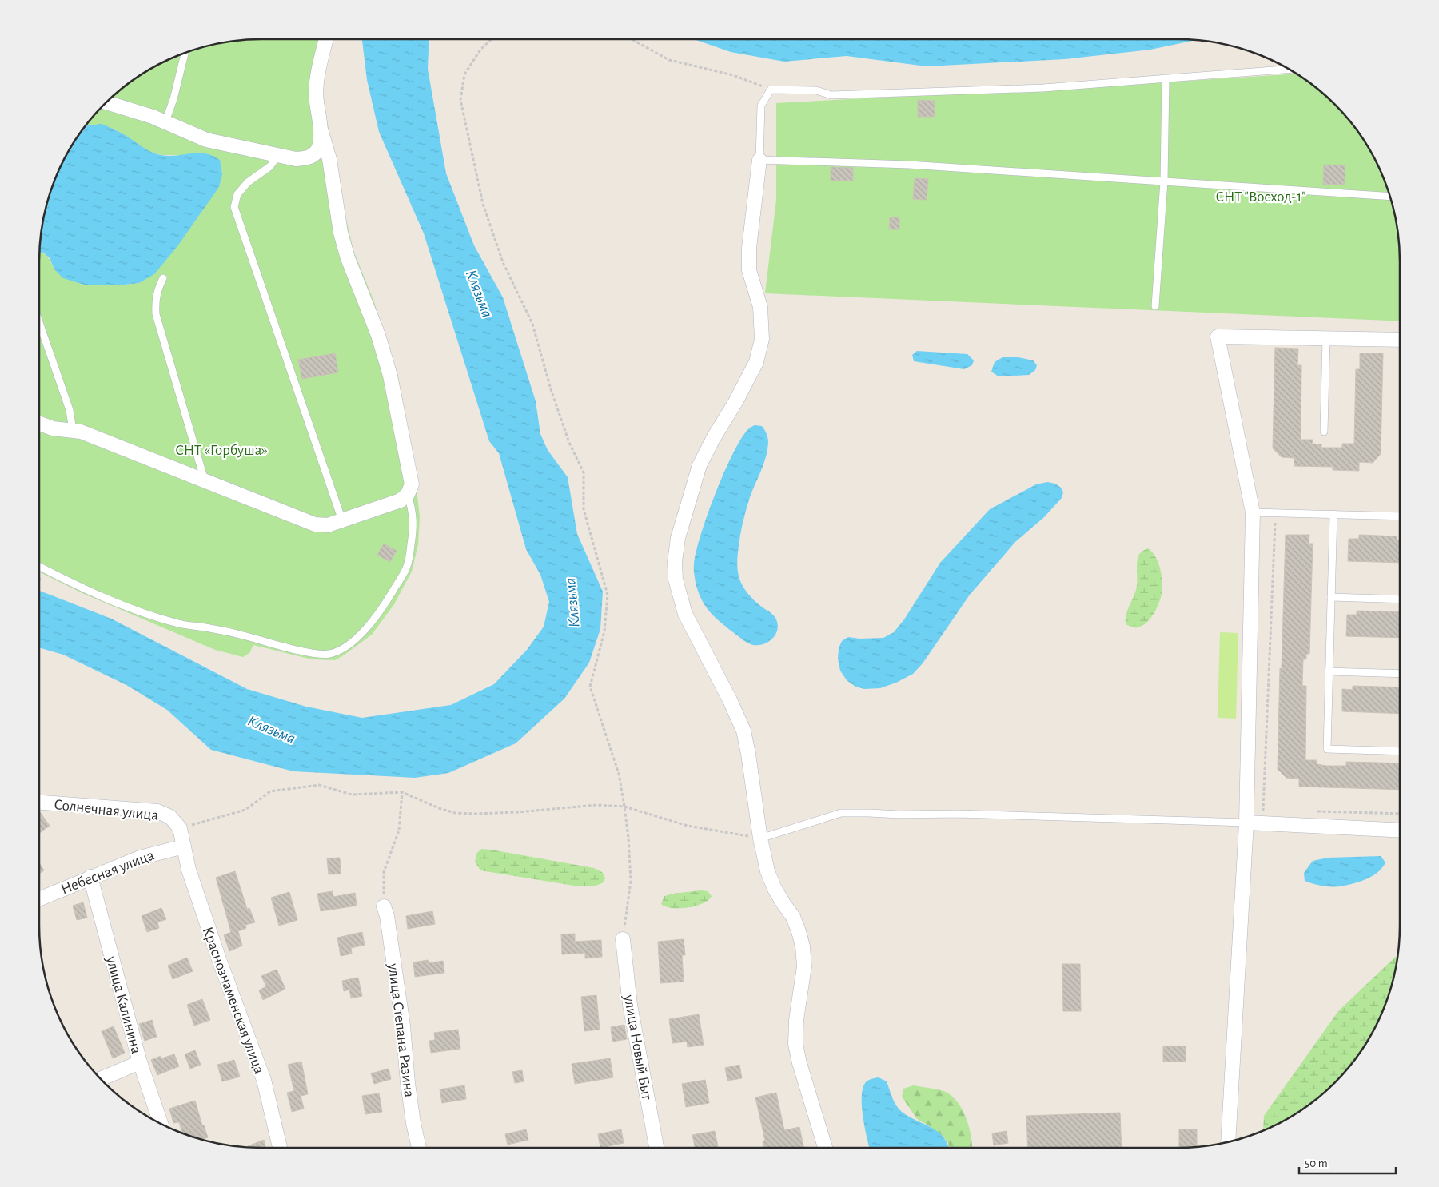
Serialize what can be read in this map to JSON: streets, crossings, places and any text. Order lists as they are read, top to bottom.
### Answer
{
  "streets": {
    "street": [
      "Солнечная улица",
      "Небесная улица",
      "Краснознаменская улица",
      "улица Калинина",
      "улица Степана Разина",
      "улица Новый Быт"
    ]
  },
  "crossings": [
    ["Солнечная улица", "Небесная улица"],
    ["Солнечная улица", "Краснознаменская улица"],
    ["Небесная улица", "Краснознаменская улица"],
    ["Небесная улица", "улица Калинина"]
  ],
  "water": ["Клязьма"],
  "parks": ["СНТ \"Восход-1\"", "СНТ «Горбуша»"],
  "scale_bar": "50 m"
}
